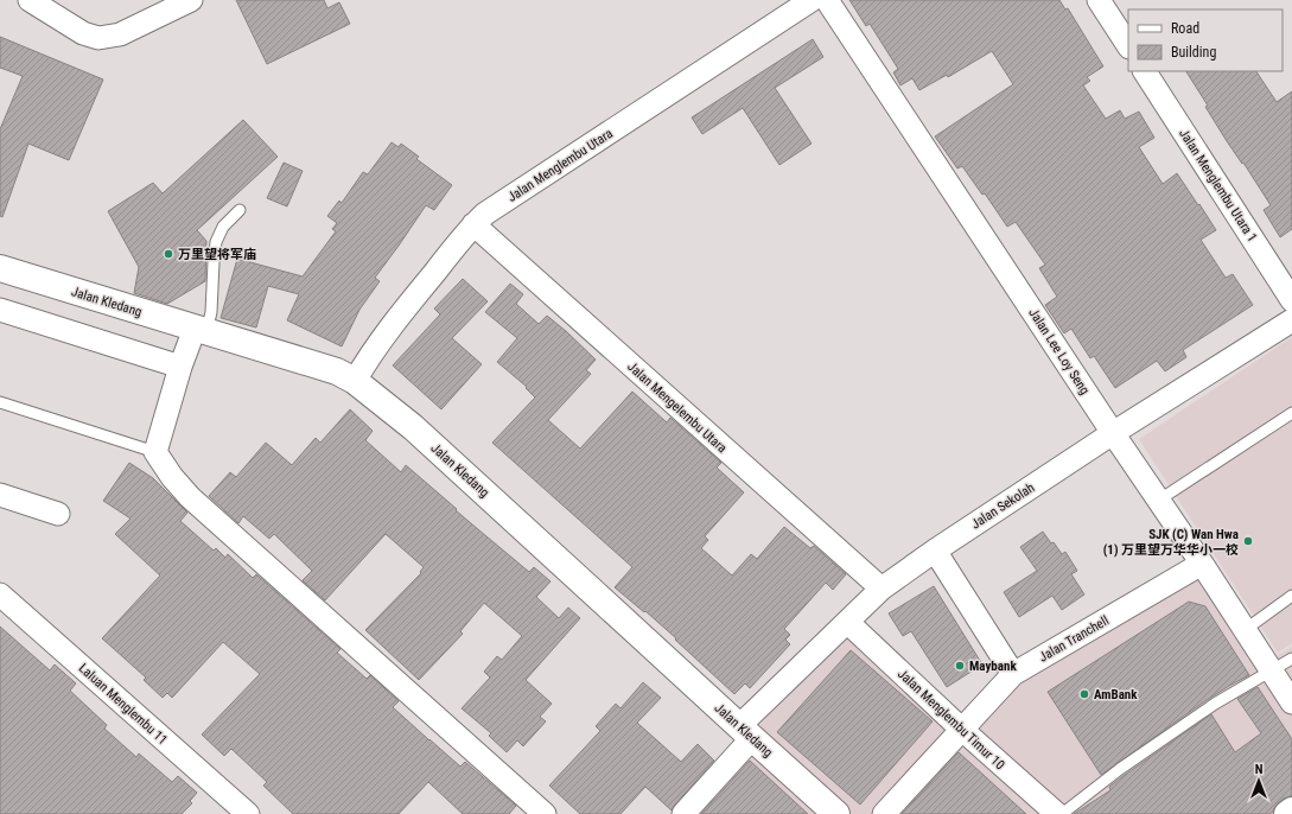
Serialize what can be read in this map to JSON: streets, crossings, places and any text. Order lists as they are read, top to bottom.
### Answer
{
  "streets": {
    "main road": ["Jalan Kledang"],
    "street": [
      "Jalan Menglembu Utara",
      "Jalan Menglembu Utara 1",
      "Jalan Lee Loy Seng",
      "Jalan Mengelembu Utara",
      "Jalan Sekolah",
      "Jalan Tranchell",
      "Laluan Menglembu 11",
      "Jalan Menglembu Timur 10"
    ]
  },
  "crossings": [
    ["Jalan Menglembu Utara", "Jalan Kledang"],
    ["Jalan Menglembu Utara", "Jalan Mengelembu Utara"],
    ["Jalan Kledang", "Jalan Sekolah"],
    ["Jalan Lee Loy Seng", "Jalan Sekolah"],
    ["Jalan Lee Loy Seng", "Jalan Tranchell"],
    ["Jalan Mengelembu Utara", "Jalan Sekolah"],
    ["Jalan Sekolah", "Jalan Menglembu Timur 10"],
    ["Jalan Tranchell", "Jalan Menglembu Timur 10"]
  ],
  "places": [
    "万里望将军庙",
    "SJK (C) Wan Hwa (1) 万里望万华华小一校",
    "Maybank",
    "AmBank"
  ],
  "legend": ["Road", "Building"],
  "north": "top"
}
